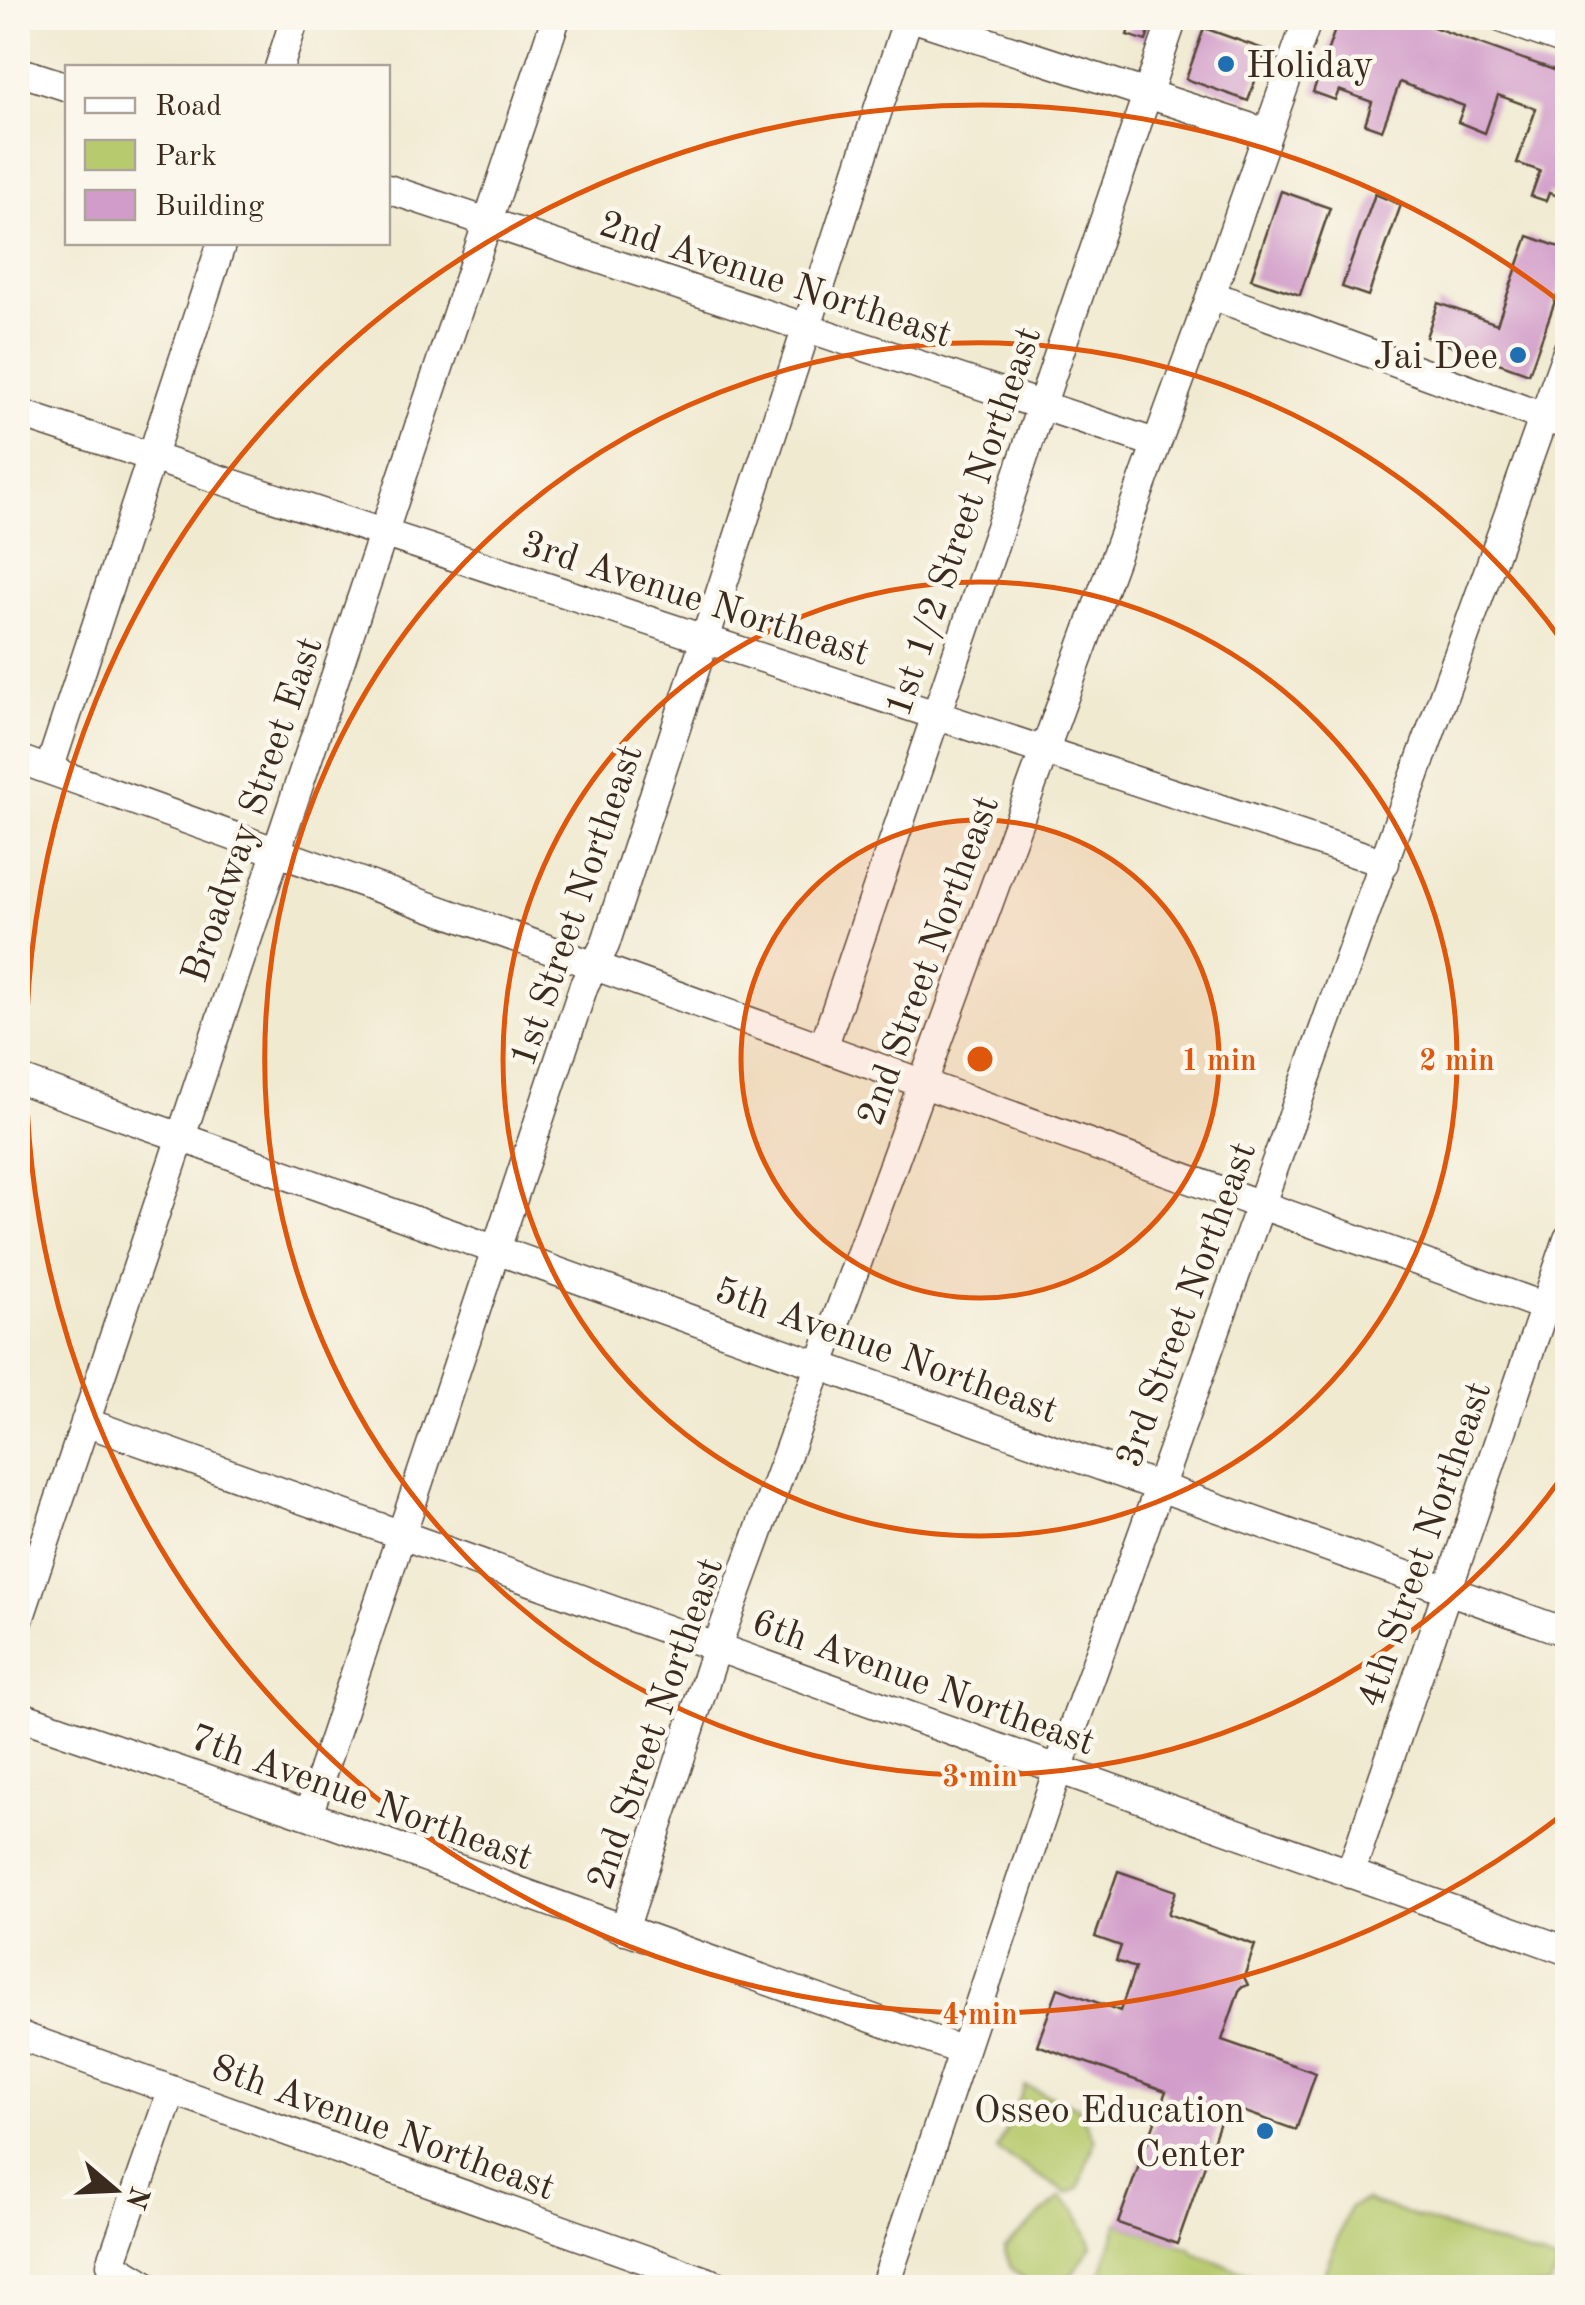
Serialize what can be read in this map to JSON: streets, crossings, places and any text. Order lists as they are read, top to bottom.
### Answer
{
  "streets": {
    "street": [
      "2nd Avenue Northeast",
      "1st 1/2 Street Northeast",
      "3rd Avenue Northeast",
      "Broadway Street East",
      "1st Street Northeast",
      "2nd Street Northeast",
      "3rd Street Northeast",
      "5th Avenue Northeast",
      "4th Street Northeast",
      "6th Avenue Northeast",
      "7th Avenue Northeast",
      "8th Avenue Northeast"
    ]
  },
  "crossings": [
    ["2nd Avenue Northeast", "1st 1/2 Street Northeast"],
    ["2nd Avenue Northeast", "Broadway Street East"],
    ["2nd Avenue Northeast", "1st Street Northeast"],
    ["2nd Avenue Northeast", "2nd Street Northeast"],
    ["1st 1/2 Street Northeast", "3rd Avenue Northeast"],
    ["3rd Avenue Northeast", "Broadway Street East"],
    ["3rd Avenue Northeast", "1st Street Northeast"],
    ["3rd Avenue Northeast", "2nd Street Northeast"],
    ["3rd Avenue Northeast", "3rd Street Northeast"],
    ["Broadway Street East", "5th Avenue Northeast"],
    ["Broadway Street East", "6th Avenue Northeast"],
    ["1st Street Northeast", "5th Avenue Northeast"],
    ["1st Street Northeast", "6th Avenue Northeast"],
    ["1st Street Northeast", "7th Avenue Northeast"],
    ["2nd Street Northeast", "5th Avenue Northeast"],
    ["2nd Street Northeast", "6th Avenue Northeast"],
    ["2nd Street Northeast", "7th Avenue Northeast"],
    ["3rd Street Northeast", "5th Avenue Northeast"],
    ["3rd Street Northeast", "6th Avenue Northeast"],
    ["3rd Street Northeast", "7th Avenue Northeast"],
    ["5th Avenue Northeast", "4th Street Northeast"],
    ["4th Street Northeast", "6th Avenue Northeast"]
  ],
  "places": ["Holiday", "Jai Dee", "Osseo Education Center"],
  "legend": ["Road", "Park", "Building"],
  "north": "right",
  "rings": [
    "1 min",
    "2 min",
    "3 min",
    "4 min"
  ]
}
